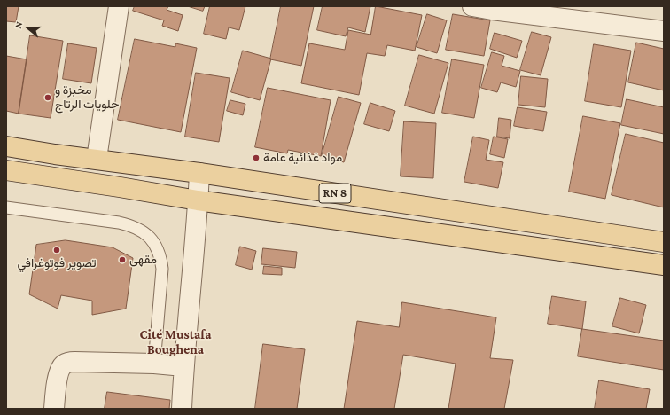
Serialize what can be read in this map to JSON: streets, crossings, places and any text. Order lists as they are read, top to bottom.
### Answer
{
  "streets": {
    "main road": ["RN 8"]
  },
  "districts": ["Cité Mustafa Boughena"],
  "places": [
    "مخبزة و حلويات الرتاج",
    "مواد غذائية عامة",
    "تصوير فوتوغرافي",
    "مقهى"
  ],
  "north": "left"
}
